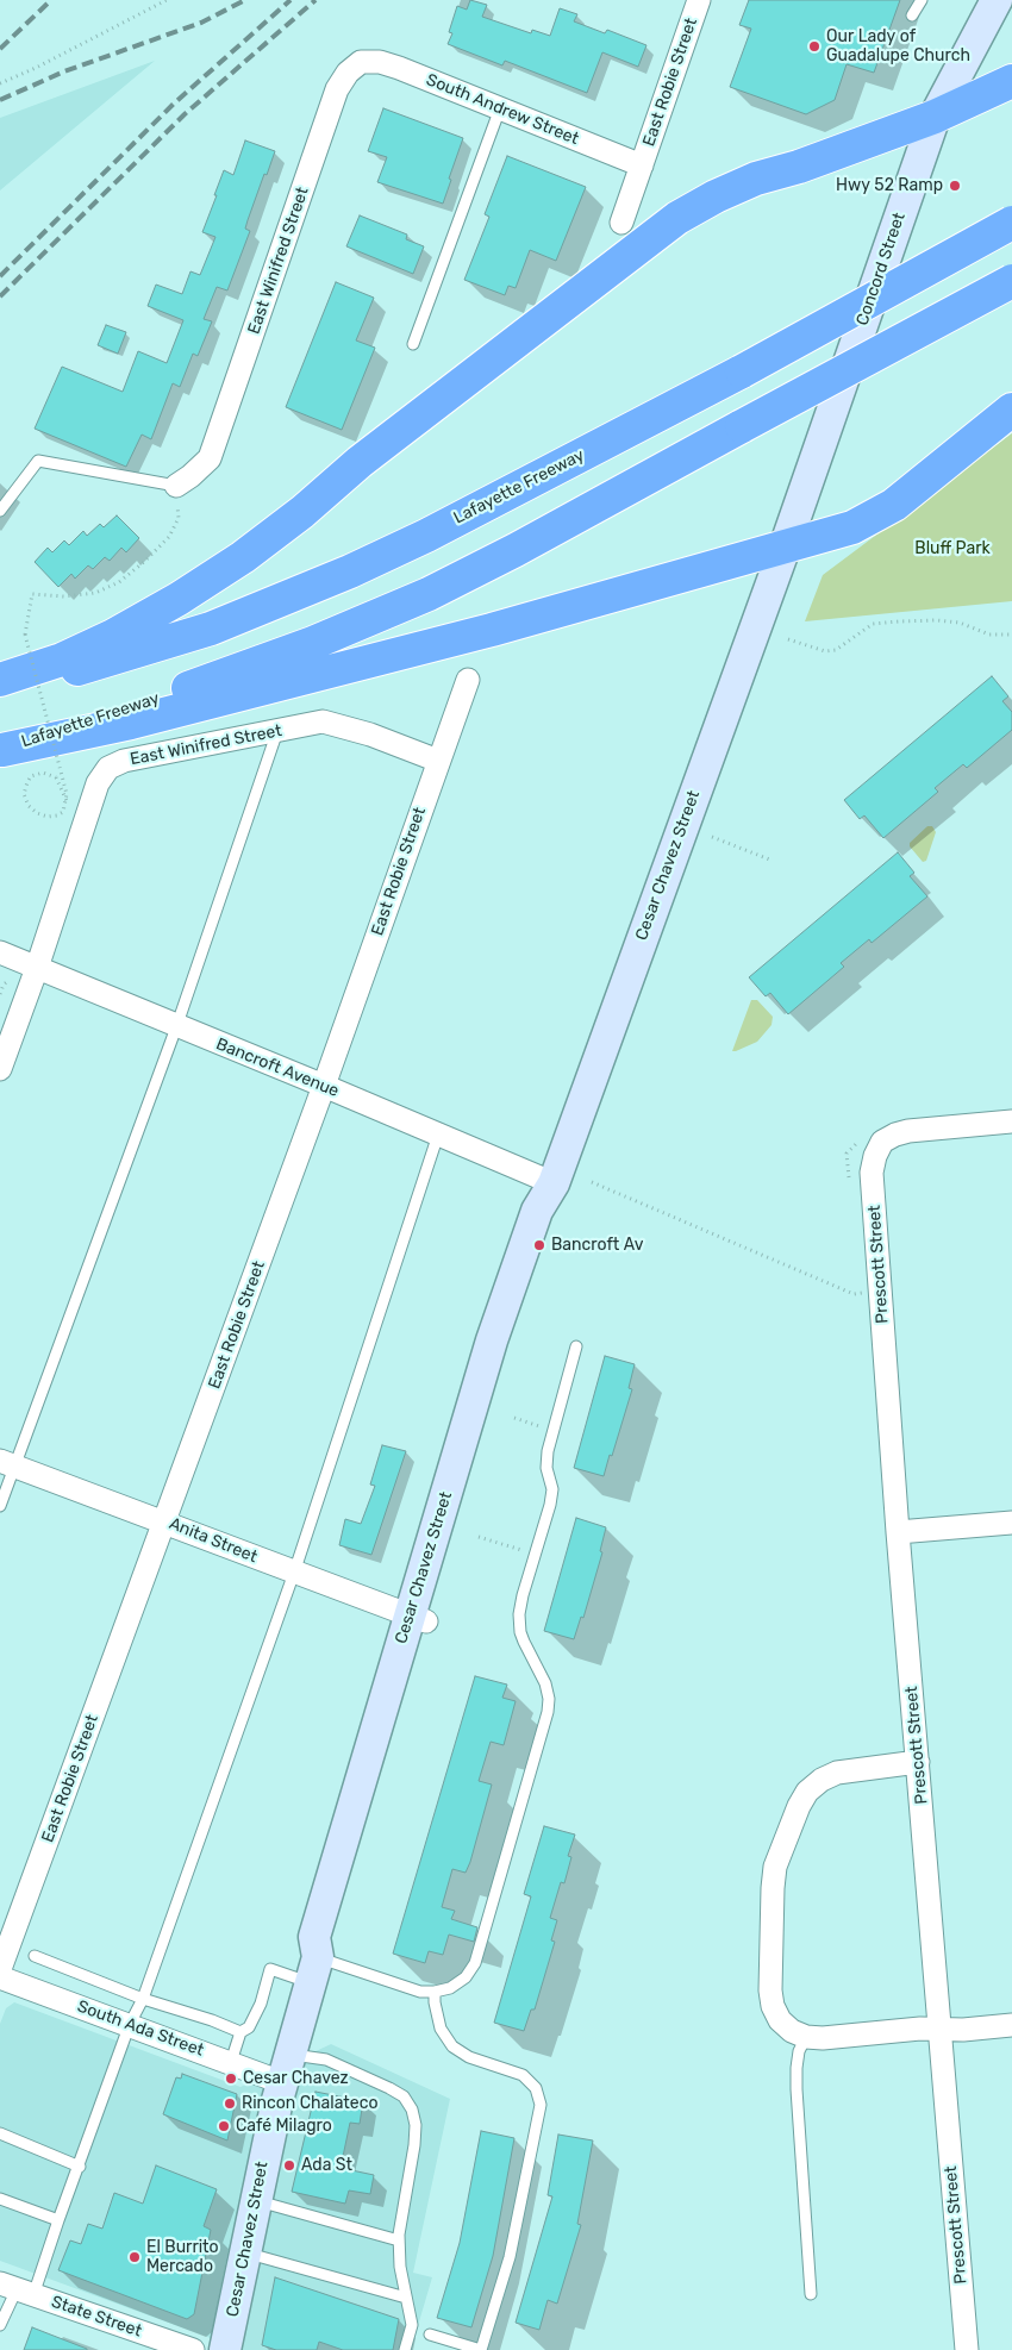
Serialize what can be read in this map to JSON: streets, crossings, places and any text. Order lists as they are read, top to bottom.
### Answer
{
  "streets": {
    "highway": ["Lafayette Freeway"],
    "main road": ["Concord Street", "Cesar Chavez Street"],
    "street": [
      "East Robie Street",
      "South Andrew Street",
      "East Winifred Street",
      "Bancroft Avenue",
      "Prescott Street",
      "Anita Street",
      "South Ada Street",
      "State Street"
    ]
  },
  "crossings": [
    ["East Robie Street", "South Andrew Street"],
    ["East Robie Street", "East Winifred Street"],
    ["East Robie Street", "Bancroft Avenue"],
    ["East Robie Street", "Anita Street"],
    ["South Andrew Street", "East Winifred Street"],
    ["East Winifred Street", "Bancroft Avenue"],
    ["Concord Street", "Cesar Chavez Street"],
    ["Cesar Chavez Street", "Bancroft Avenue"],
    ["Cesar Chavez Street", "Anita Street"],
    ["Cesar Chavez Street", "South Ada Street"]
  ],
  "parks": ["Bluff Park"],
  "places": [
    "Our Lady of Guadalupe Church",
    "Hwy 52 Ramp",
    "Bancroft Av",
    "Cesar Chavez",
    "Rincon Chalateco",
    "Café Milagro",
    "Ada St",
    "El Burrito Mercado"
  ]
}
